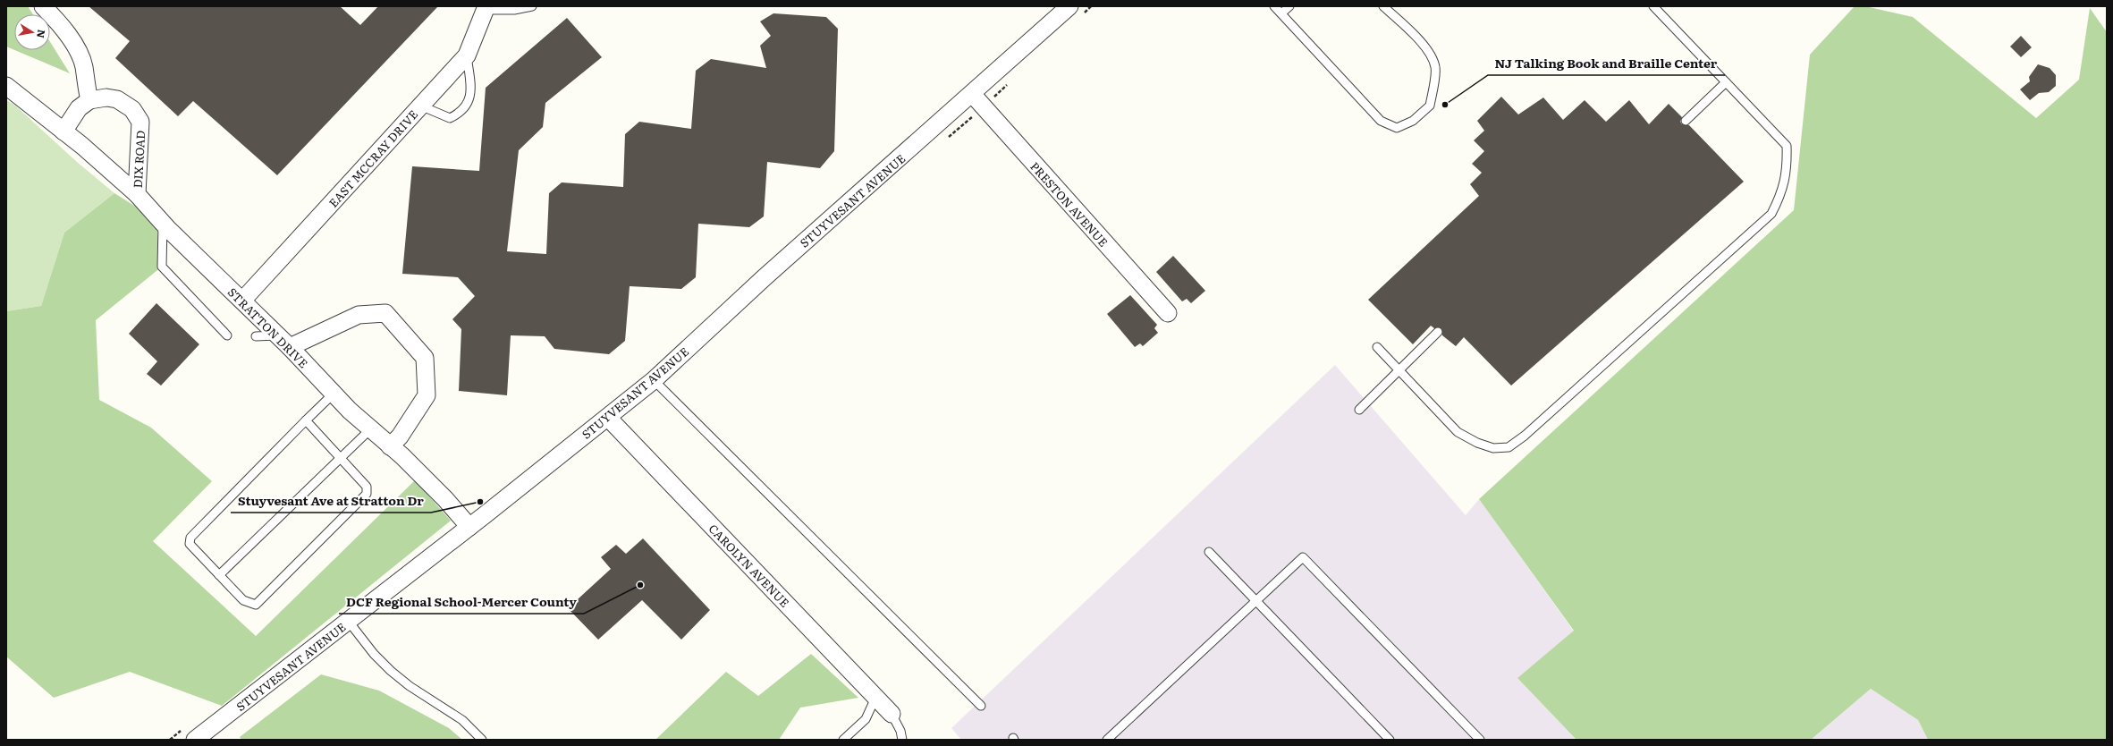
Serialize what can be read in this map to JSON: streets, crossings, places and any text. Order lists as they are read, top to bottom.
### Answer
{
  "streets": {
    "street": [
      "EAST MCCRAY DRIVE",
      "DIX ROAD",
      "STUYVESANT AVENUE",
      "PRESTON AVENUE",
      "STRATTON DRIVE",
      "CAROLYN AVENUE"
    ]
  },
  "crossings": [
    ["EAST MCCRAY DRIVE", "STRATTON DRIVE"],
    ["DIX ROAD", "STRATTON DRIVE"],
    ["STUYVESANT AVENUE", "PRESTON AVENUE"],
    ["STUYVESANT AVENUE", "STRATTON DRIVE"],
    ["STUYVESANT AVENUE", "CAROLYN AVENUE"]
  ],
  "places": ["NJ Talking Book and Braille Center", "Stuyvesant Ave at Stratton Dr", "DCF Regional School-Mercer County"],
  "north": "right"
}
